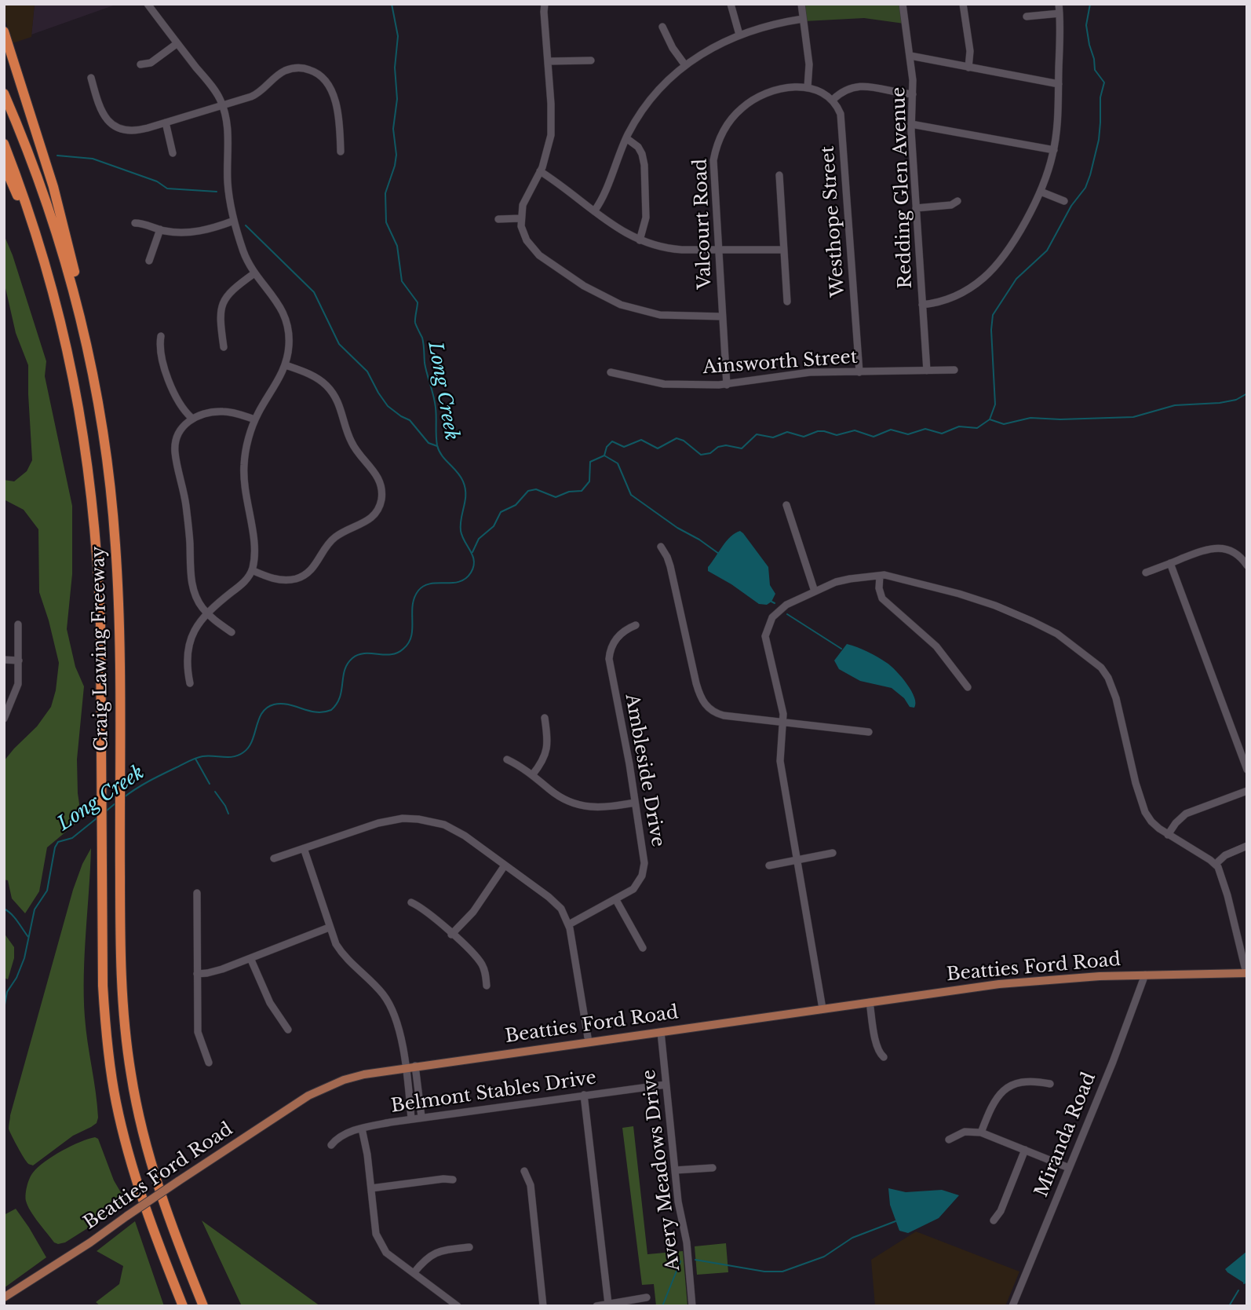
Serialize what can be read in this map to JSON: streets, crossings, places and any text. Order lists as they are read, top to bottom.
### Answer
{
  "streets": {
    "highway": ["Craig Lawing Freeway"],
    "main road": ["Beatties Ford Road"],
    "street": [
      "Redding Glen Avenue",
      "Westhope Street",
      "Valcourt Road",
      "Ainsworth Street",
      "Ambleside Drive",
      "Belmont Stables Drive",
      "Miranda Road",
      "Avery Meadows Drive"
    ]
  },
  "crossings": [
    ["Redding Glen Avenue", "Ainsworth Street"],
    ["Westhope Street", "Ainsworth Street"],
    ["Valcourt Road", "Ainsworth Street"],
    ["Beatties Ford Road", "Miranda Road"],
    ["Beatties Ford Road", "Avery Meadows Drive"],
    ["Belmont Stables Drive", "Avery Meadows Drive"]
  ],
  "water": ["Long Creek"]
}
